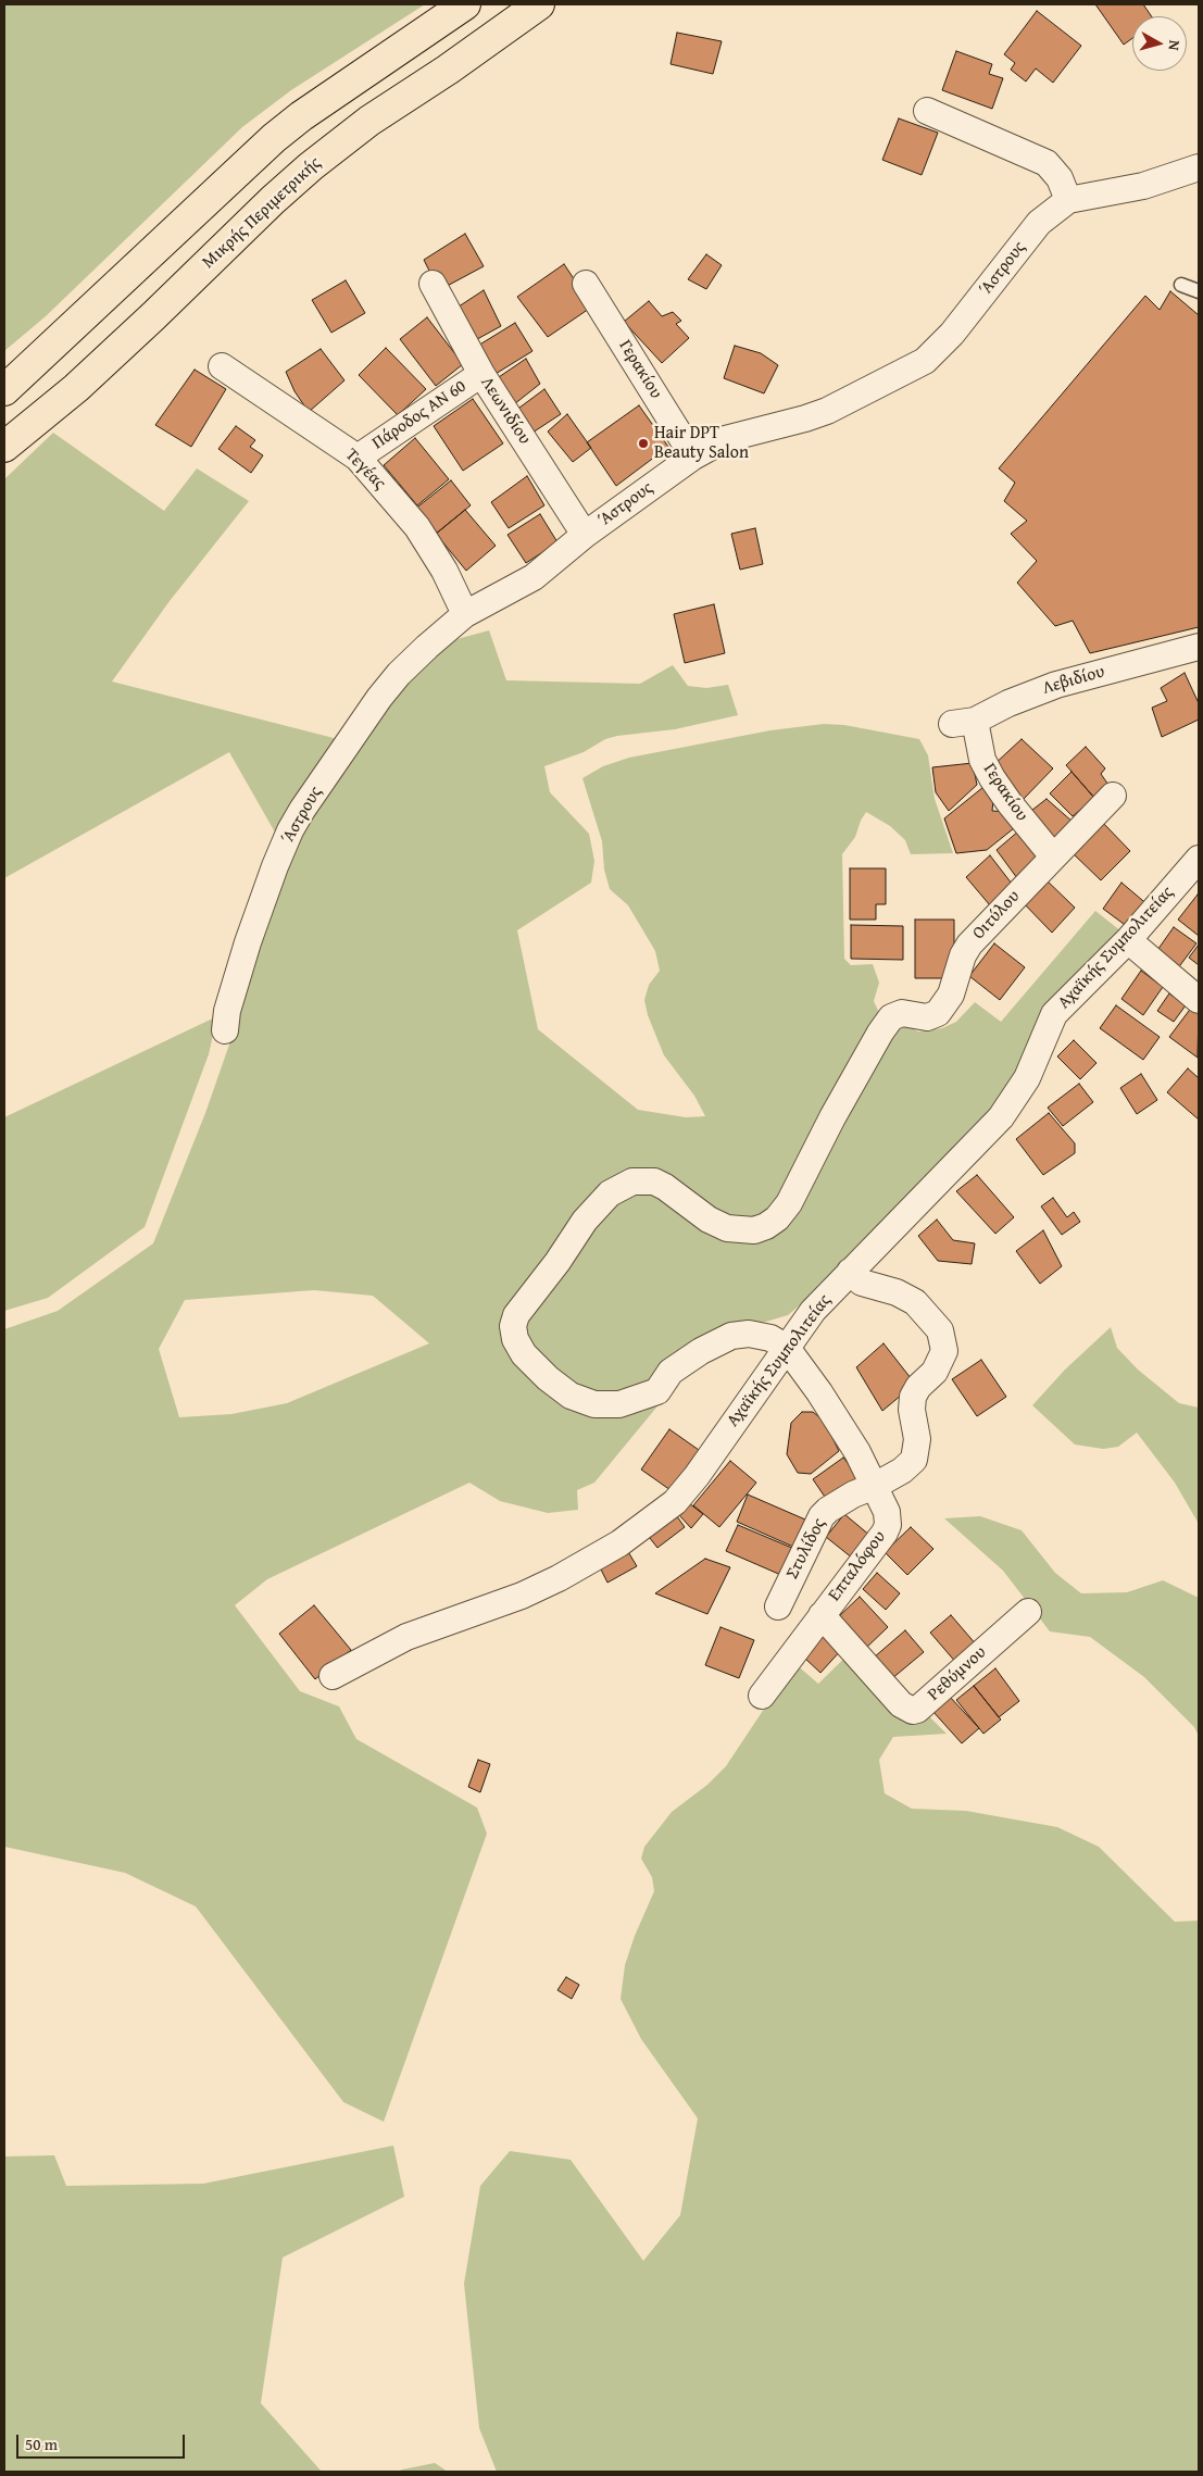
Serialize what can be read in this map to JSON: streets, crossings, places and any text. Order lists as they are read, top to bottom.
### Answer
{
  "streets": {
    "main road": ["Μικρής Περιμετρικής"],
    "street": [
      "Άστρους",
      "Γερακίου",
      "Λεωνιδίου",
      "Πάροδος ΑΝ 60",
      "Τεγέας",
      "Λεβιδίου",
      "Οιτύλου",
      "Αχαϊκής Συμπολιτείας",
      "Στυλίδος",
      "Επταλόφου",
      "Ρεθύμνου"
    ]
  },
  "crossings": [
    ["Άστρους", "Γερακίου"],
    ["Άστρους", "Λεωνιδίου"],
    ["Άστρους", "Τεγέας"],
    ["Γερακίου", "Λεβιδίου"],
    ["Γερακίου", "Οιτύλου"],
    ["Λεωνιδίου", "Πάροδος ΑΝ 60"],
    ["Πάροδος ΑΝ 60", "Τεγέας"],
    ["Οιτύλου", "Αχαϊκής Συμπολιτείας"],
    ["Οιτύλου", "Επταλόφου"],
    ["Αχαϊκής Συμπολιτείας", "Στυλίδος"],
    ["Αχαϊκής Συμπολιτείας", "Επταλόφου"],
    ["Στυλίδος", "Επταλόφου"],
    ["Επταλόφου", "Ρεθύμνου"]
  ],
  "places": ["Hair DPT Beauty Salon"],
  "scale_bar": "50 m",
  "north": "right"
}
